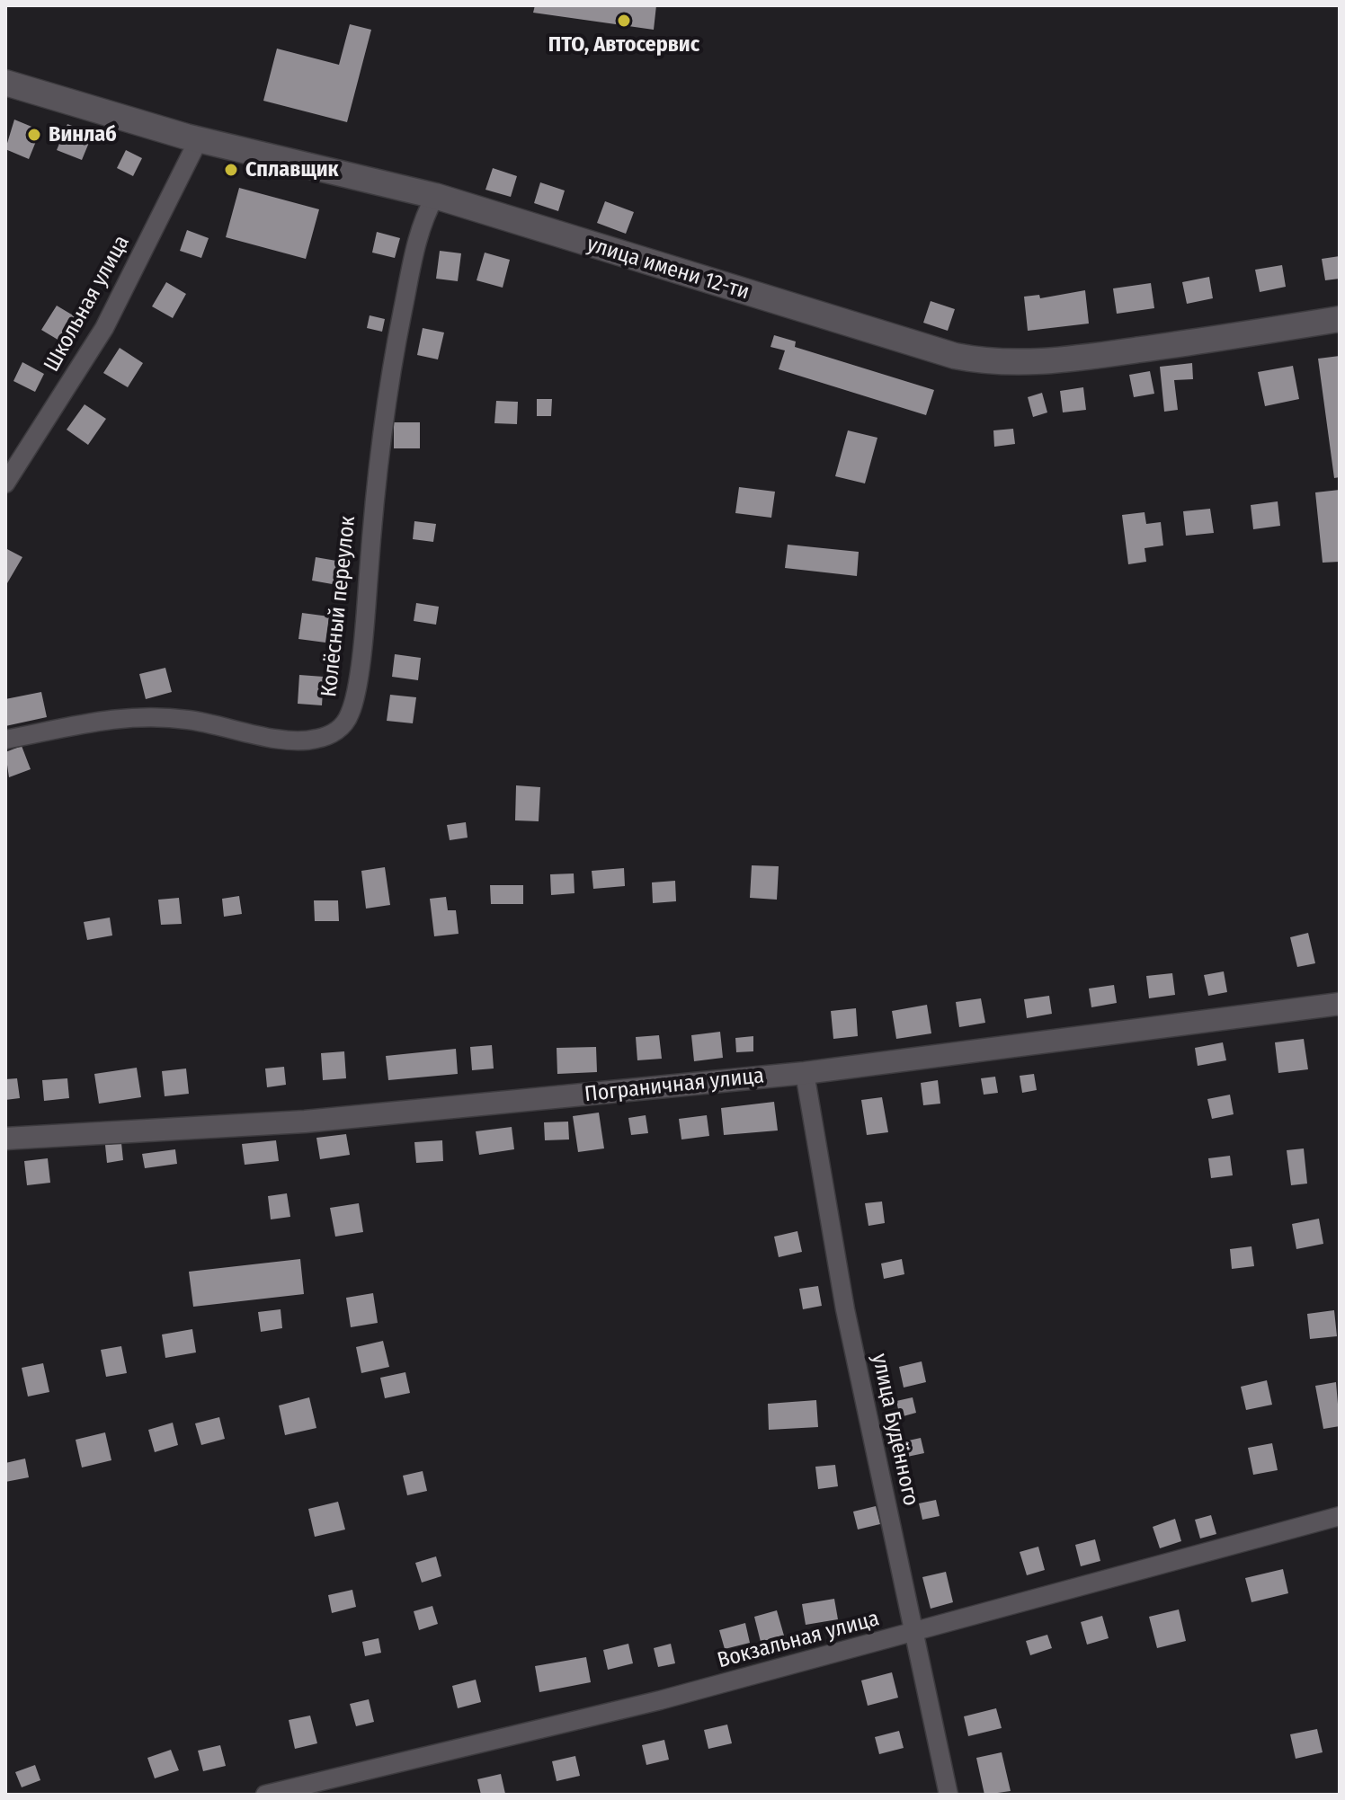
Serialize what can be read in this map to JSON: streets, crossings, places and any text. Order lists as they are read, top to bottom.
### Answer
{
  "streets": {
    "main road": ["улица имени 12-ти"],
    "street": [
      "Школьная улица",
      "Колёсный переулок",
      "Пограничная улица",
      "улица Будённого",
      "Вокзальная улица"
    ]
  },
  "crossings": [
    ["улица имени 12-ти", "Школьная улица"],
    ["улица имени 12-ти", "Колёсный переулок"],
    ["Пограничная улица", "улица Будённого"],
    ["улица Будённого", "Вокзальная улица"]
  ],
  "places": ["ПТО, Автосервис", "Винлаб", "Сплавщик"]
}
